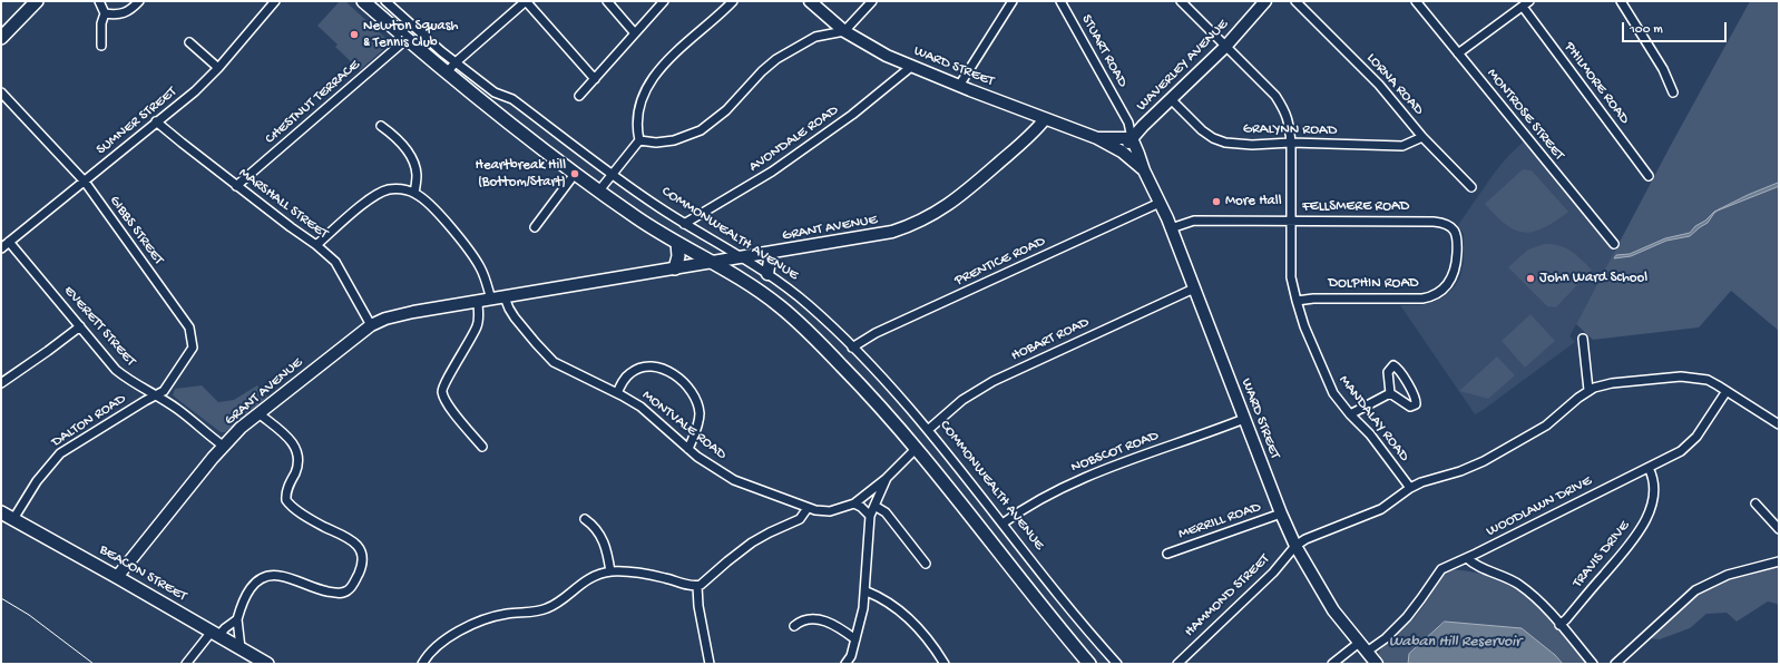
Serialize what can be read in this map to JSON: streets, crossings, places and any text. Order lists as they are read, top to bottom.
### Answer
{
  "streets": {
    "main road": ["BEACON STREET"],
    "street": [
      "STUART ROAD",
      "WAVERLEY AVENUE",
      "WARD STREET",
      "PHILMORE ROAD",
      "LORNA ROAD",
      "CHESTNUT TERRACE",
      "MONTROSE STREET",
      "SUMNER STREET",
      "GRALYNN ROAD",
      "AVONDALE ROAD",
      "MARSHALL STREET",
      "FELLSMERE ROAD",
      "GRANT AVENUE",
      "GIBBS STREET",
      "COMMONWEALTH AVENUE",
      "PRENTICE ROAD",
      "DOLPHIN ROAD",
      "EVERETT STREET",
      "HOBART ROAD",
      "MANDALAY ROAD",
      "DALTON ROAD",
      "MONTVALE ROAD",
      "NOBSCOT ROAD",
      "WOODLAWN DRIVE",
      "MERRILL ROAD",
      "TRAVIS DRIVE",
      "HAMMOND STREET"
    ]
  },
  "crossings": [
    ["STUART ROAD", "WAVERLEY AVENUE"],
    ["STUART ROAD", "WARD STREET"],
    ["WAVERLEY AVENUE", "WARD STREET"],
    ["WAVERLEY AVENUE", "GRALYNN ROAD"],
    ["WAVERLEY AVENUE", "MANDALAY ROAD"],
    ["WARD STREET", "AVONDALE ROAD"],
    ["WARD STREET", "FELLSMERE ROAD"],
    ["WARD STREET", "GRANT AVENUE"],
    ["WARD STREET", "PRENTICE ROAD"],
    ["WARD STREET", "HOBART ROAD"],
    ["WARD STREET", "NOBSCOT ROAD"],
    ["WARD STREET", "WOODLAWN DRIVE"],
    ["WARD STREET", "MERRILL ROAD"],
    ["WARD STREET", "HAMMOND STREET"],
    ["LORNA ROAD", "GRALYNN ROAD"],
    ["CHESTNUT TERRACE", "MARSHALL STREET"],
    ["SUMNER STREET", "MARSHALL STREET"],
    ["SUMNER STREET", "GIBBS STREET"],
    ["SUMNER STREET", "EVERETT STREET"],
    ["GRALYNN ROAD", "MANDALAY ROAD"],
    ["AVONDALE ROAD", "COMMONWEALTH AVENUE"],
    ["MARSHALL STREET", "GRANT AVENUE"],
    ["FELLSMERE ROAD", "DOLPHIN ROAD"],
    ["FELLSMERE ROAD", "MANDALAY ROAD"],
    ["GRANT AVENUE", "COMMONWEALTH AVENUE"],
    ["GRANT AVENUE", "EVERETT STREET"],
    ["GRANT AVENUE", "MONTVALE ROAD"],
    ["GRANT AVENUE", "BEACON STREET"],
    ["GIBBS STREET", "EVERETT STREET"],
    ["GIBBS STREET", "DALTON ROAD"],
    ["COMMONWEALTH AVENUE", "PRENTICE ROAD"],
    ["COMMONWEALTH AVENUE", "HOBART ROAD"],
    ["COMMONWEALTH AVENUE", "NOBSCOT ROAD"],
    ["DOLPHIN ROAD", "MANDALAY ROAD"],
    ["EVERETT STREET", "DALTON ROAD"],
    ["DALTON ROAD", "BEACON STREET"],
    ["WOODLAWN DRIVE", "TRAVIS DRIVE"]
  ],
  "water": ["Waban Hill Reservoir"],
  "places": [
    "Newton Squash & Tennis Club",
    "Heartbreak Hill (Bottom/Start)",
    "More Hall",
    "John Ward School"
  ],
  "scale_bar": "100 m"
}
